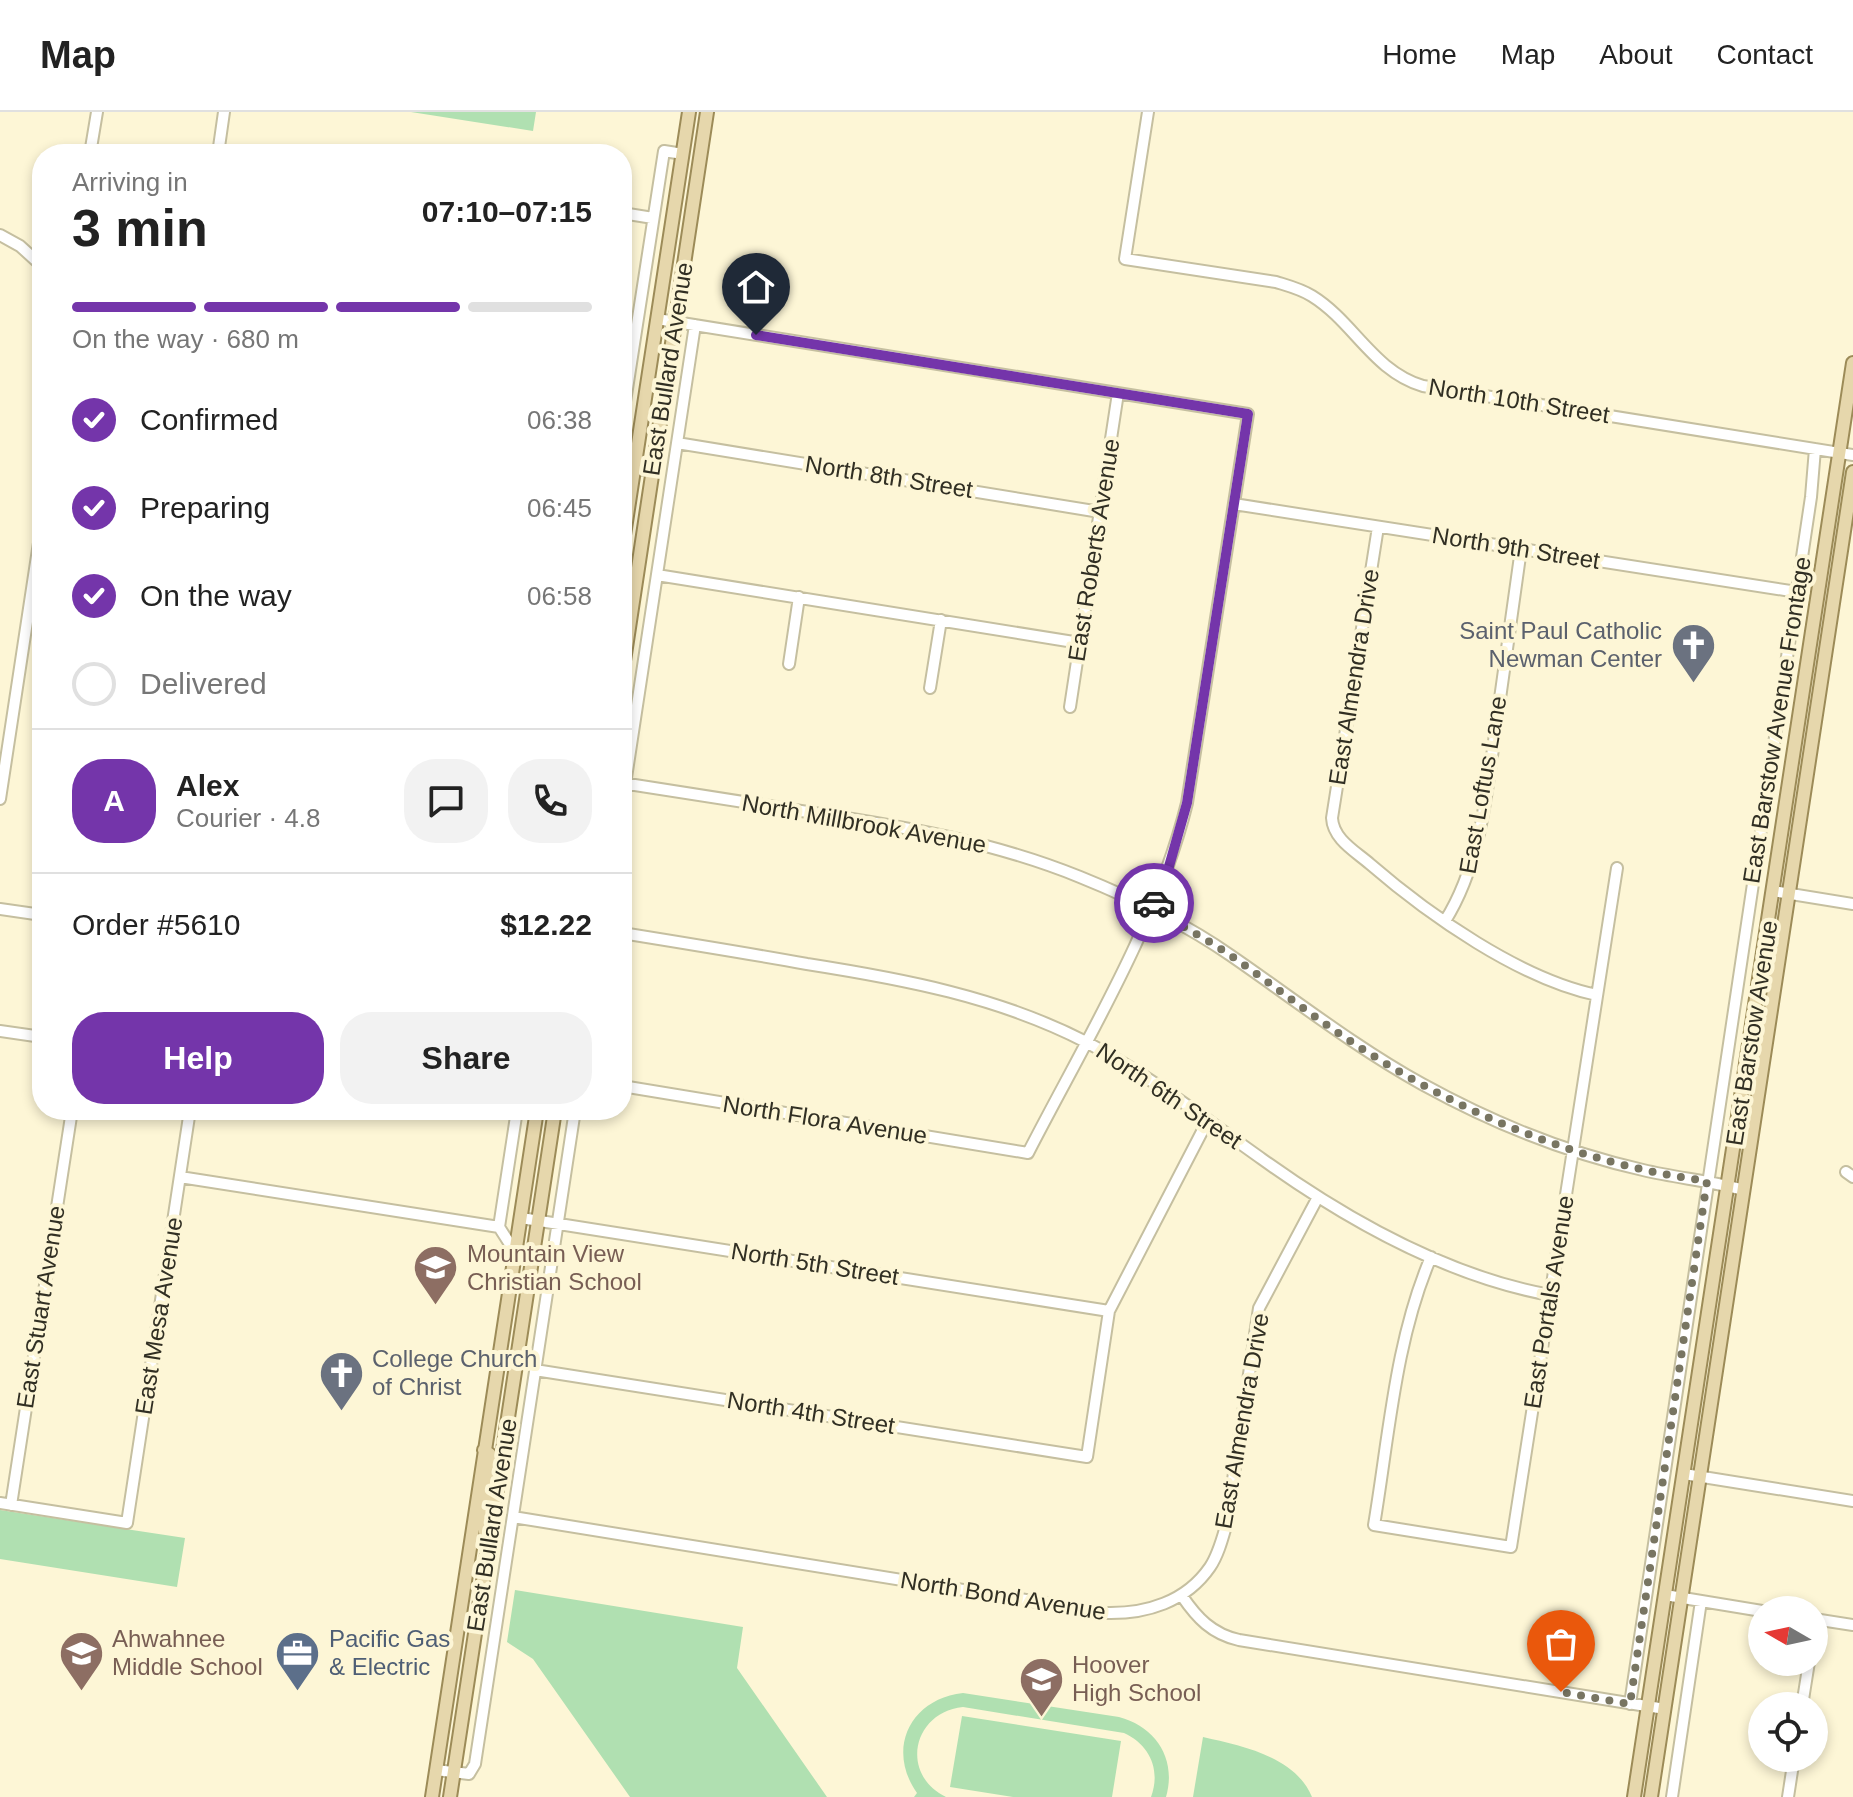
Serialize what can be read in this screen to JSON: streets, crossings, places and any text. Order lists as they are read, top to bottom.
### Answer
{
  "streets": {
    "main road": ["East Bullard Avenue", "East Barstow Avenue"],
    "street": [
      "North 10th Street",
      "North 8th Street",
      "North 9th Street",
      "East Roberts Avenue",
      "East Almendra Drive",
      "East Barstow Avenue Frontage",
      "East Loftus Lane",
      "North Millbrook Avenue",
      "North 6th Street",
      "North Flora Avenue",
      "North 5th Street",
      "East Portals Avenue",
      "East Stuart Avenue",
      "East Mesa Avenue",
      "North 4th Street",
      "North Bond Avenue"
    ]
  },
  "crossings": [
    ["East Bullard Avenue", "North 5th Street"],
    ["North 10th Street", "East Barstow Avenue Frontage"],
    ["North 10th Street", "East Barstow Avenue"],
    ["North 8th Street", "East Roberts Avenue"],
    ["North 9th Street", "East Almendra Drive"],
    ["North 9th Street", "East Barstow Avenue Frontage"],
    ["North 9th Street", "East Loftus Lane"],
    ["East Almendra Drive", "East Loftus Lane"],
    ["East Almendra Drive", "North 6th Street"],
    ["East Almendra Drive", "North Bond Avenue"],
    ["East Barstow Avenue Frontage", "North Millbrook Avenue"],
    ["North Millbrook Avenue", "East Barstow Avenue"],
    ["North Millbrook Avenue", "East Portals Avenue"],
    ["North 6th Street", "North Flora Avenue"],
    ["North 6th Street", "East Portals Avenue"],
    ["North 5th Street", "North 4th Street"],
    ["East Stuart Avenue", "East Mesa Avenue"]
  ],
  "places": {
    "church": ["Saint Paul Catholic Newman Center", "College Church of Christ"],
    "school or university": ["Mountain View Christian School", "Ahwahnee Middle School", "Hoover High School"],
    "office": ["Pacific Gas & Electric"]
  },
  "north": "left",
  "page": {
    "header": "Map",
    "nav": [
      "Home",
      "Map",
      "About",
      "Contact"
    ],
    "heading": ["3 min", "Arriving in", "07:10–07:15"],
    "panel": [
      "Alex",
      "Courier · 4.8",
      "Order #5610",
      "$12.22"
    ],
    "bar": "On the way · 680 m",
    "list": [
      ["Confirmed", "06:38"],
      ["Preparing", "06:45"],
      ["On the way", "06:58"],
      "Delivered"
    ],
    "round": "A",
    "buttons": ["Help", "Share"]
  }
}
